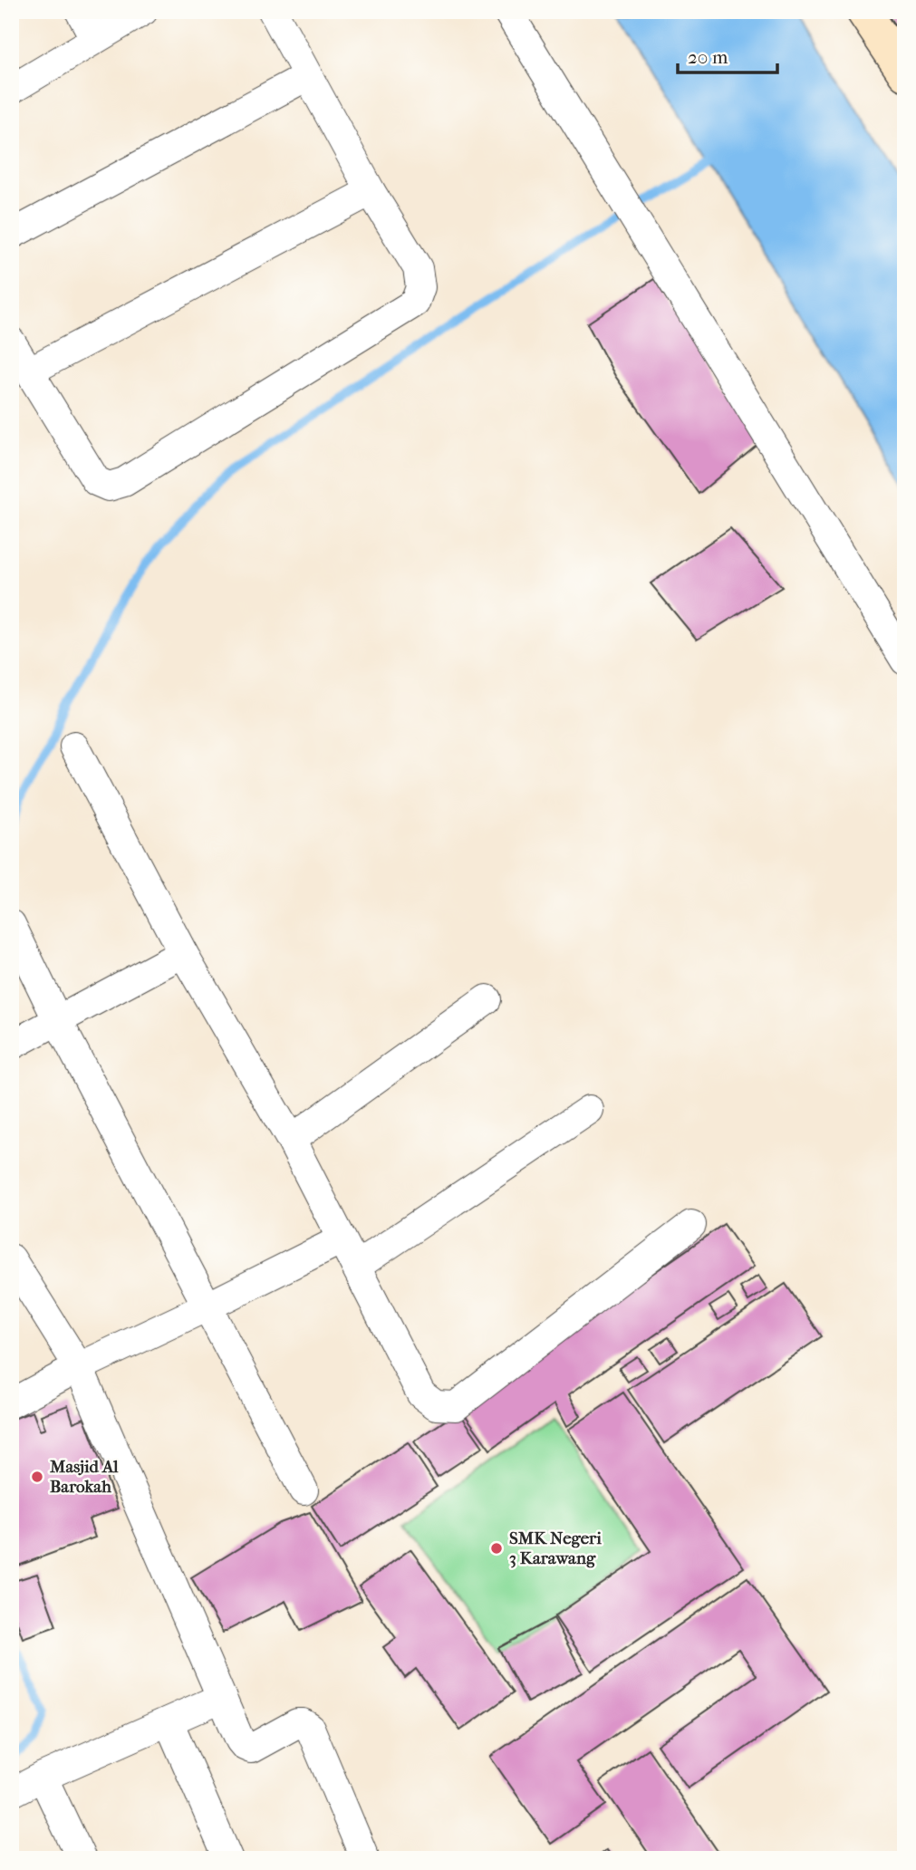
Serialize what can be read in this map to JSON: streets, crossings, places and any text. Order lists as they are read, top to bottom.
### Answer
{
  "places": ["Masjid Al Barokah", "SMK Negeri 3 Karawang"],
  "scale_bar": "20 m"
}
